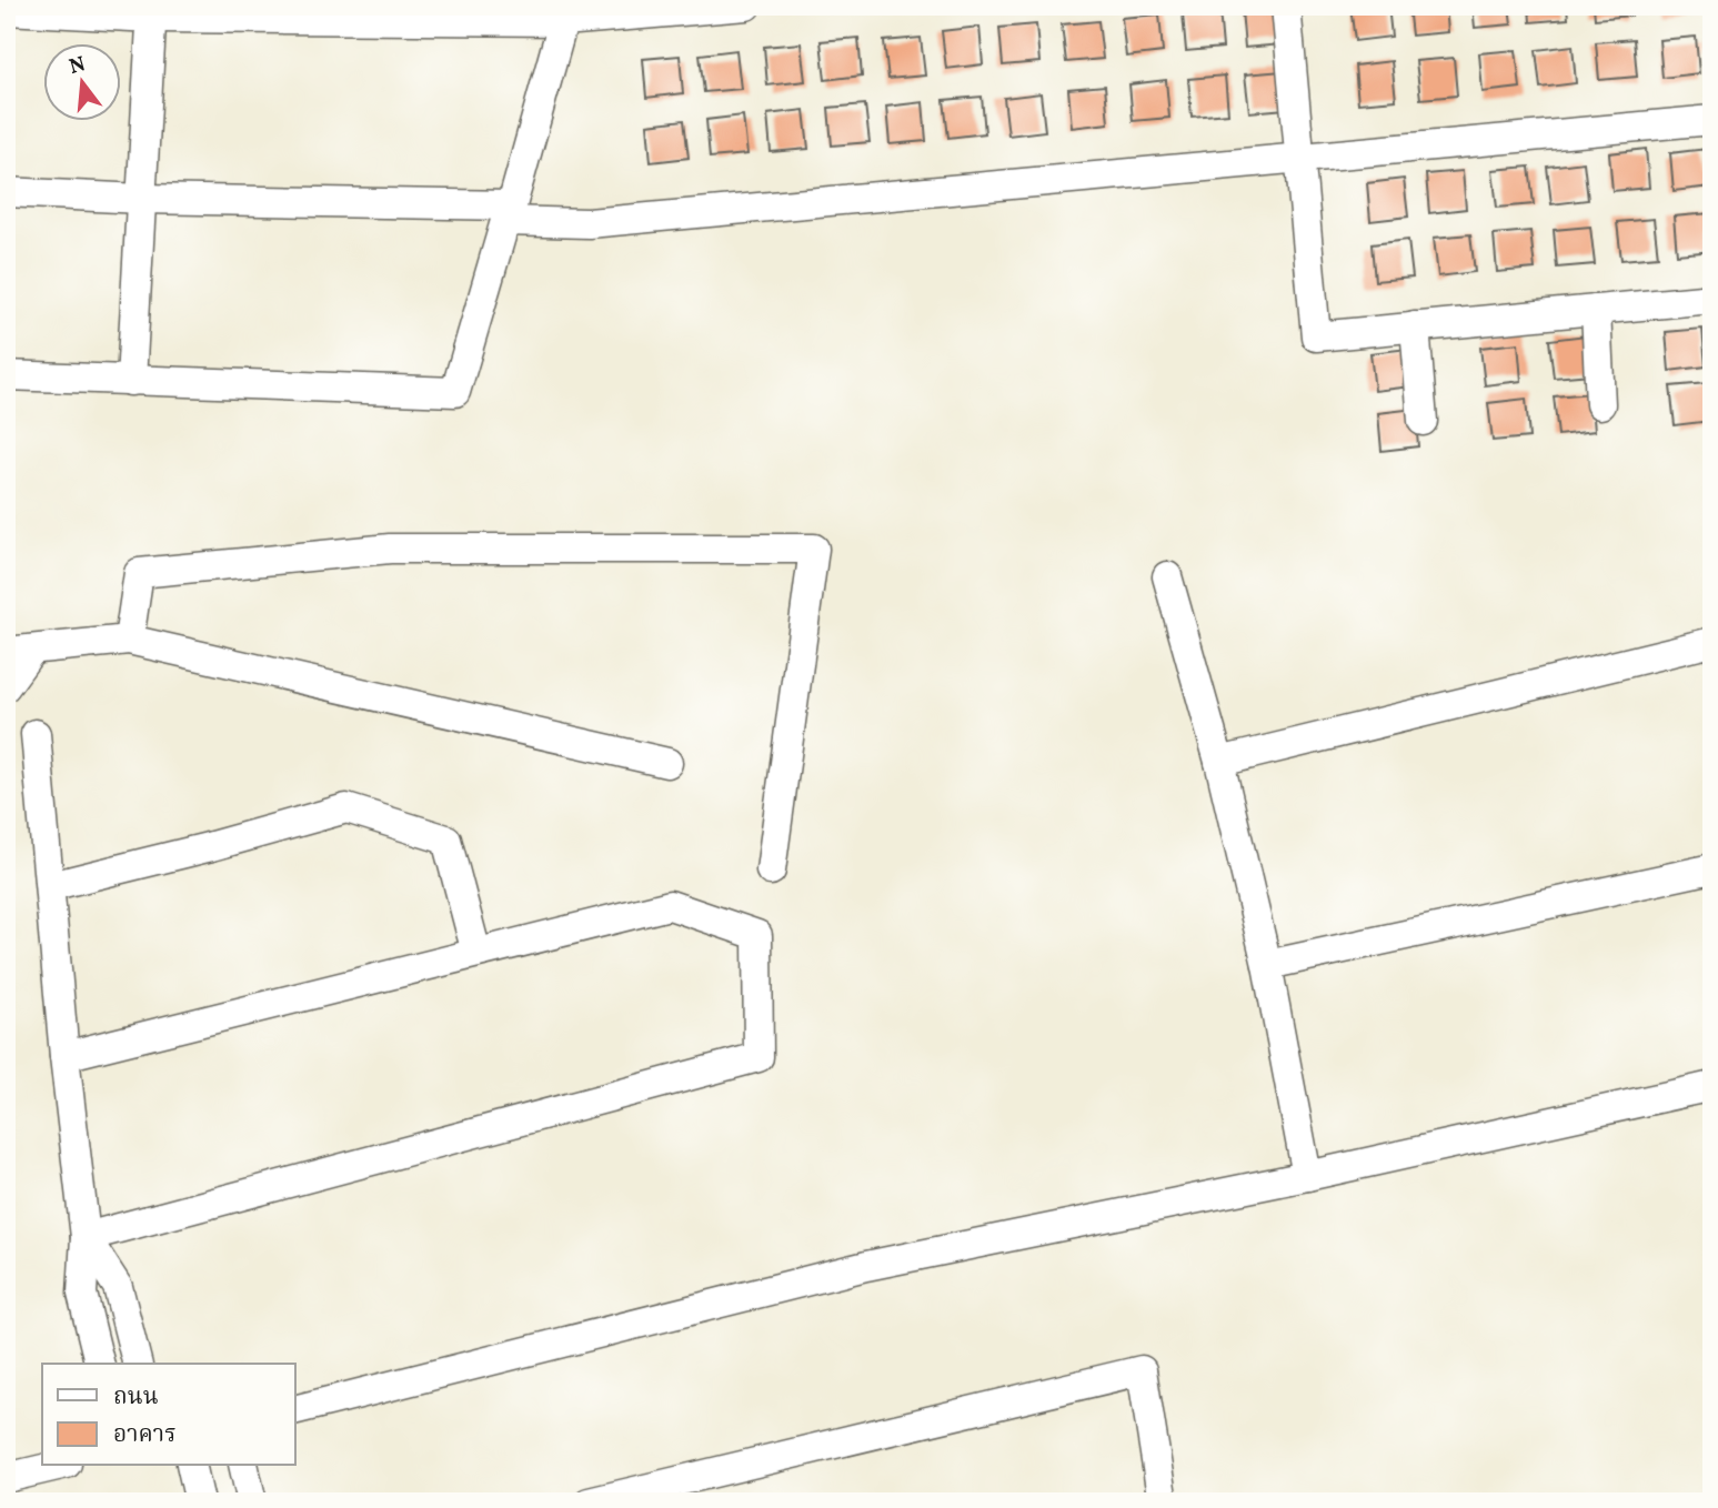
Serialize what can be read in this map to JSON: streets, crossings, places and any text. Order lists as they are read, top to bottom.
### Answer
{
  "legend": ["ถนน", "อาคาร"],
  "north": "top"
}
